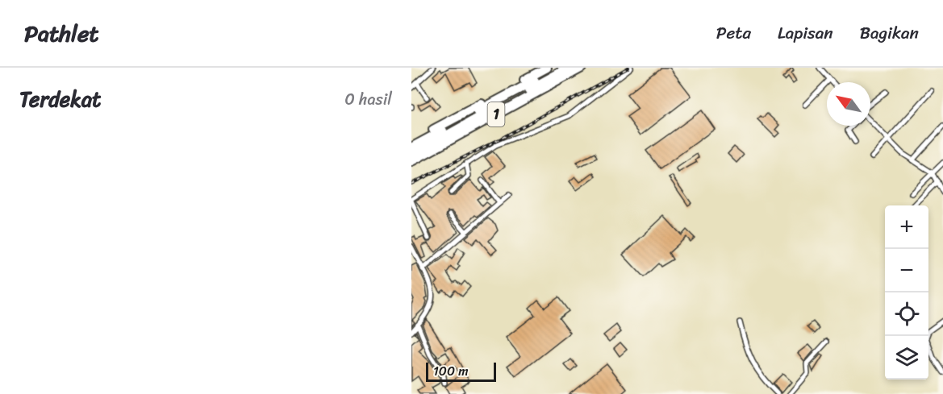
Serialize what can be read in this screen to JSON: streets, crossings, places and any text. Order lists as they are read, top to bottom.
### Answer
{
  "streets": {
    "highway": ["1"]
  },
  "scale_bar": "100 m",
  "north": "top left",
  "page": {
    "header": "Pathlet",
    "nav": ["Peta", "Lapisan", "Bagikan"],
    "heading": ["Terdekat", "0 hasil"],
    "map_buttons": ["+", "−"],
    "scale": "100 m"
  }
}
